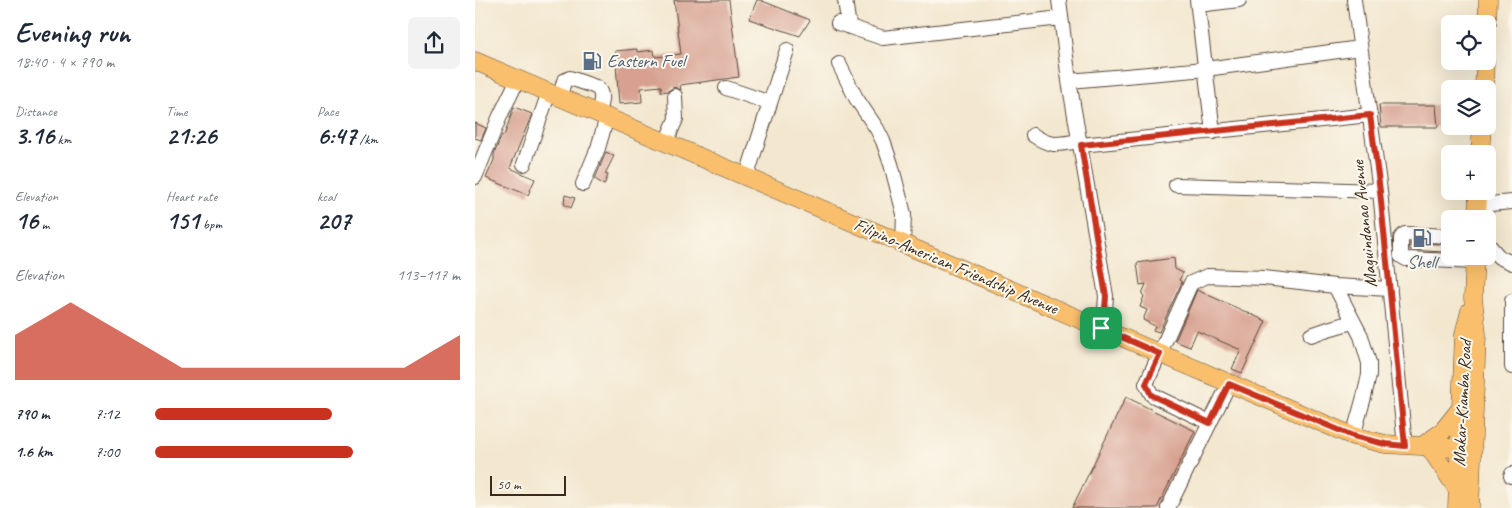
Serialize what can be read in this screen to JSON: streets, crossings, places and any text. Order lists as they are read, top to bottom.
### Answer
{
  "streets": {
    "main road": ["Filipino-American Friendship Avenue", "Makar-Kiamba Road"],
    "street": ["Maguindanao Avenue"]
  },
  "crossings": [
    ["Maguindanao Avenue", "Filipino-American Friendship Avenue"],
    ["Filipino-American Friendship Avenue", "Makar-Kiamba Road"]
  ],
  "places": {
    "fuel station": ["Eastern Fuel", "Shell"]
  },
  "scale_bar": "50 m",
  "page": {
    "heading": ["Evening run", "18:40 · 4 × 790 m"],
    "map_buttons": ["+", "−"],
    "stats": [
      ["Distance", "3.16 km"],
      ["Time", "21:26"],
      ["Pace", "6:47 /km"],
      ["Elevation", "16 m"],
      ["Heart rate", "151 bpm"],
      ["kcal", "207"]
    ],
    "chart": ["Elevation", "113–117 m"],
    "list": [
      {
        "name": "790 m",
        "note": "7:12"
      },
      {
        "name": "1.6 km",
        "note": "7:00"
      }
    ],
    "scale": "50 m"
  }
}
